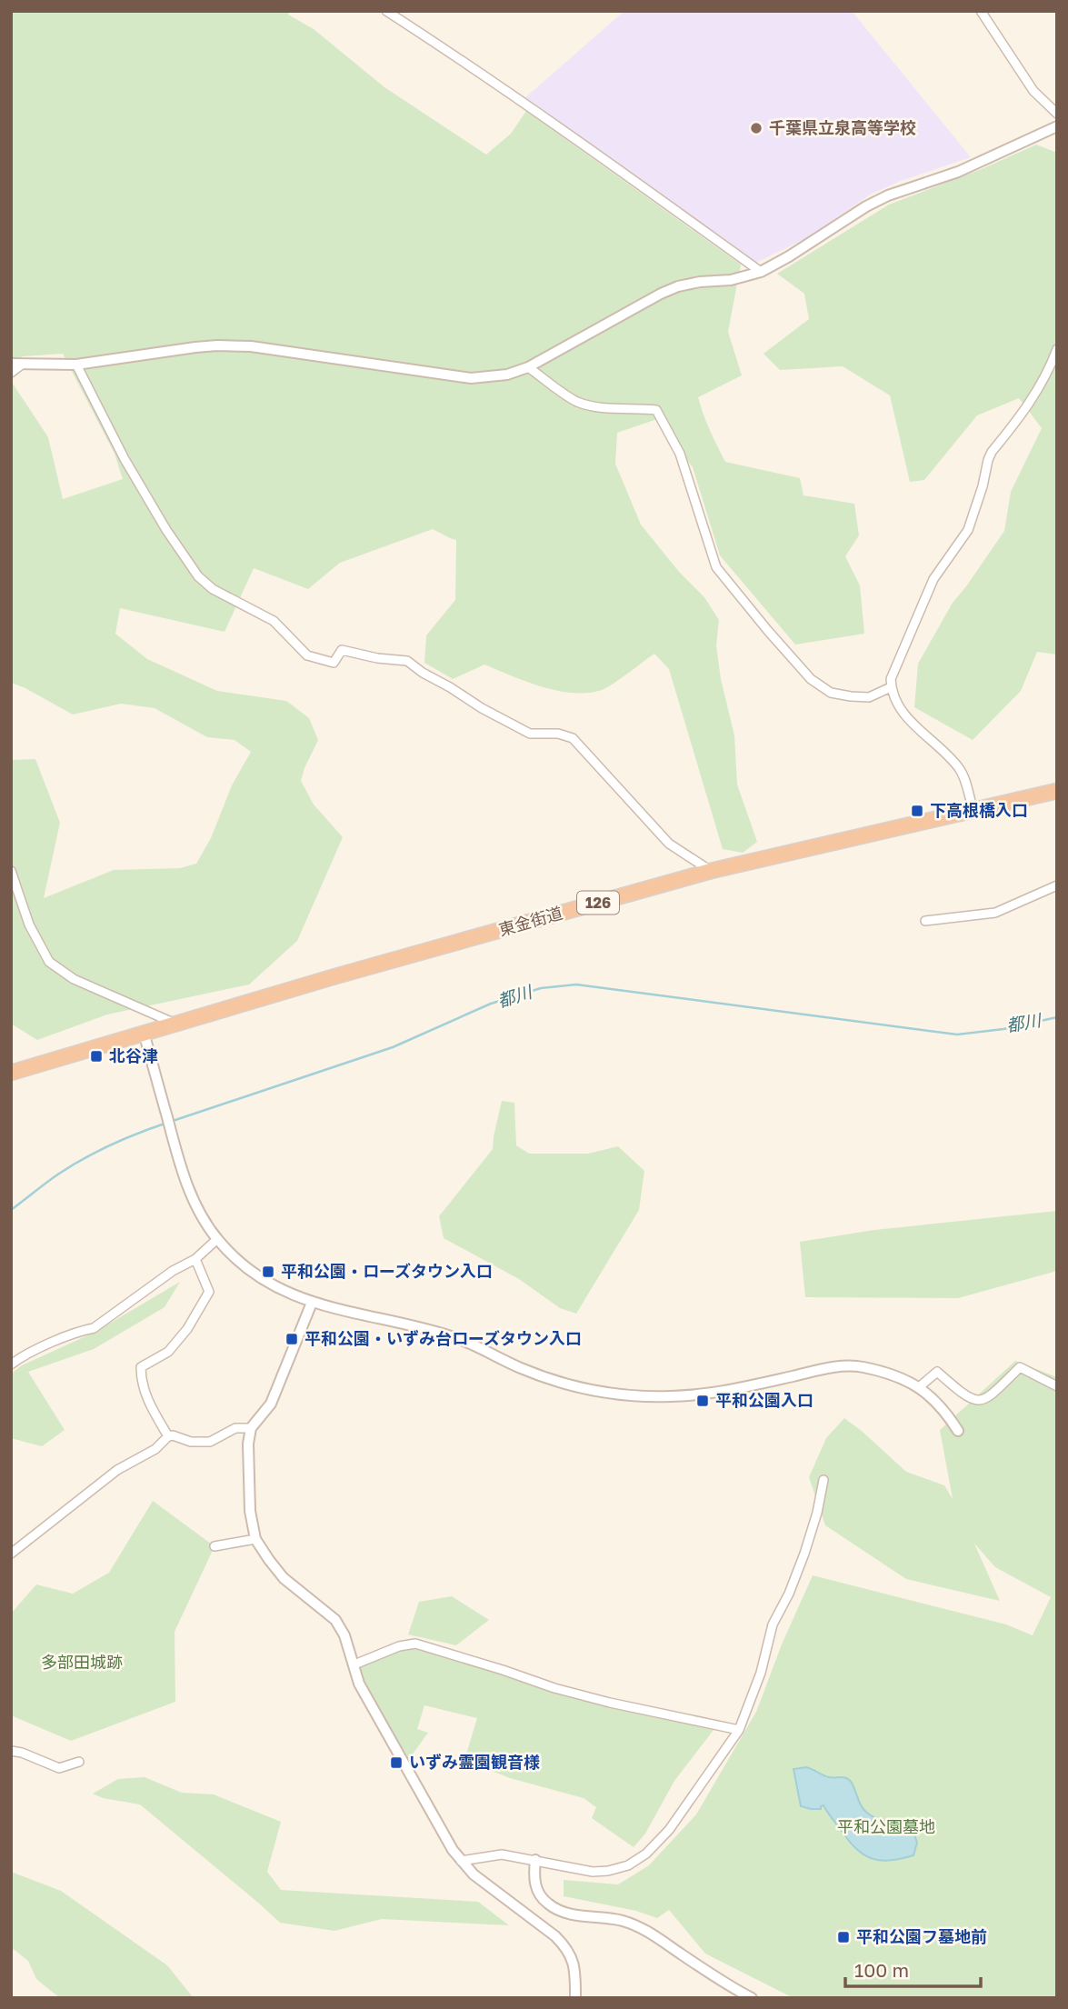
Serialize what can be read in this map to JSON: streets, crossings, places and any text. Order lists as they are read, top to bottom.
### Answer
{
  "streets": {
    "highway": ["126", "東金街道"]
  },
  "water": ["都川"],
  "parks": ["多部田城跡", "平和公園墓地"],
  "places": {
    "other": ["千葉県立泉高等学校"],
    "transit": [
      "下高根橋入口",
      "北谷津",
      "平和公園・ローズタウン入口",
      "平和公園・いずみ台ローズタウン入口",
      "平和公園入口",
      "いずみ霊園観音様",
      "平和公園フ墓地前"
    ]
  },
  "scale_bar": "100 m"
}
